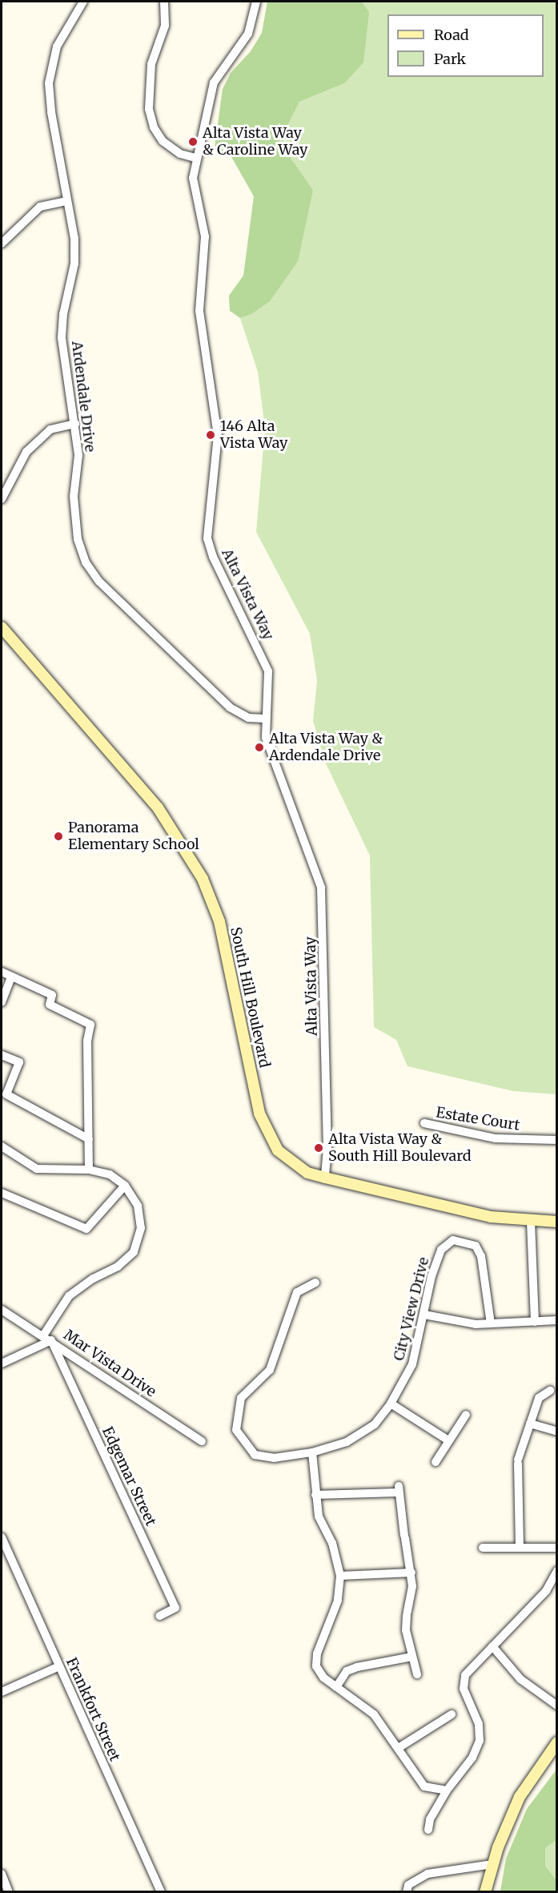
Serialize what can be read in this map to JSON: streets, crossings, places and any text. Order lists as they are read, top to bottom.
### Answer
{
  "streets": {
    "street": [
      "Ardendale Drive",
      "Alta Vista Way",
      "South Hill Boulevard",
      "Estate Court",
      "City View Drive",
      "Mar Vista Drive",
      "Edgemar Street",
      "Frankfort Street"
    ]
  },
  "crossings": [
    ["Ardendale Drive", "Alta Vista Way"],
    ["Alta Vista Way", "South Hill Boulevard"],
    ["Mar Vista Drive", "Edgemar Street"]
  ],
  "places": [
    "Alta Vista Way & Caroline Way",
    "146 Alta Vista Way",
    "Alta Vista Way & Ardendale Drive",
    "Panorama Elementary School",
    "Alta Vista Way & South Hill Boulevard"
  ],
  "legend": ["Road", "Park"]
}
